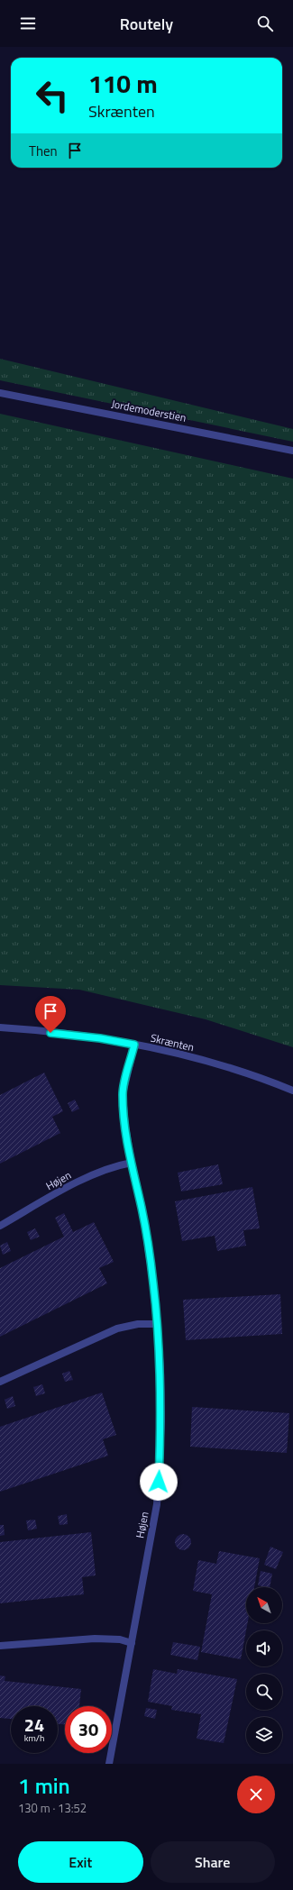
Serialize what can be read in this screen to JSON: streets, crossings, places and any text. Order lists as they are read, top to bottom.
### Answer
{
  "streets": {
    "street": ["Jordemoderstien", "Skrænten", "Højen"]
  },
  "crossings": [
    ["Skrænten", "Højen"]
  ],
  "north": "top left",
  "page": {
    "header": "Routely",
    "turn": ["110 m", "Skrænten"],
    "then": "Then",
    "speed": "24 km/h",
    "limit": "30",
    "heading": ["1 min", "130 m · 13:52"],
    "buttons": ["Exit", "Share"]
  }
}
